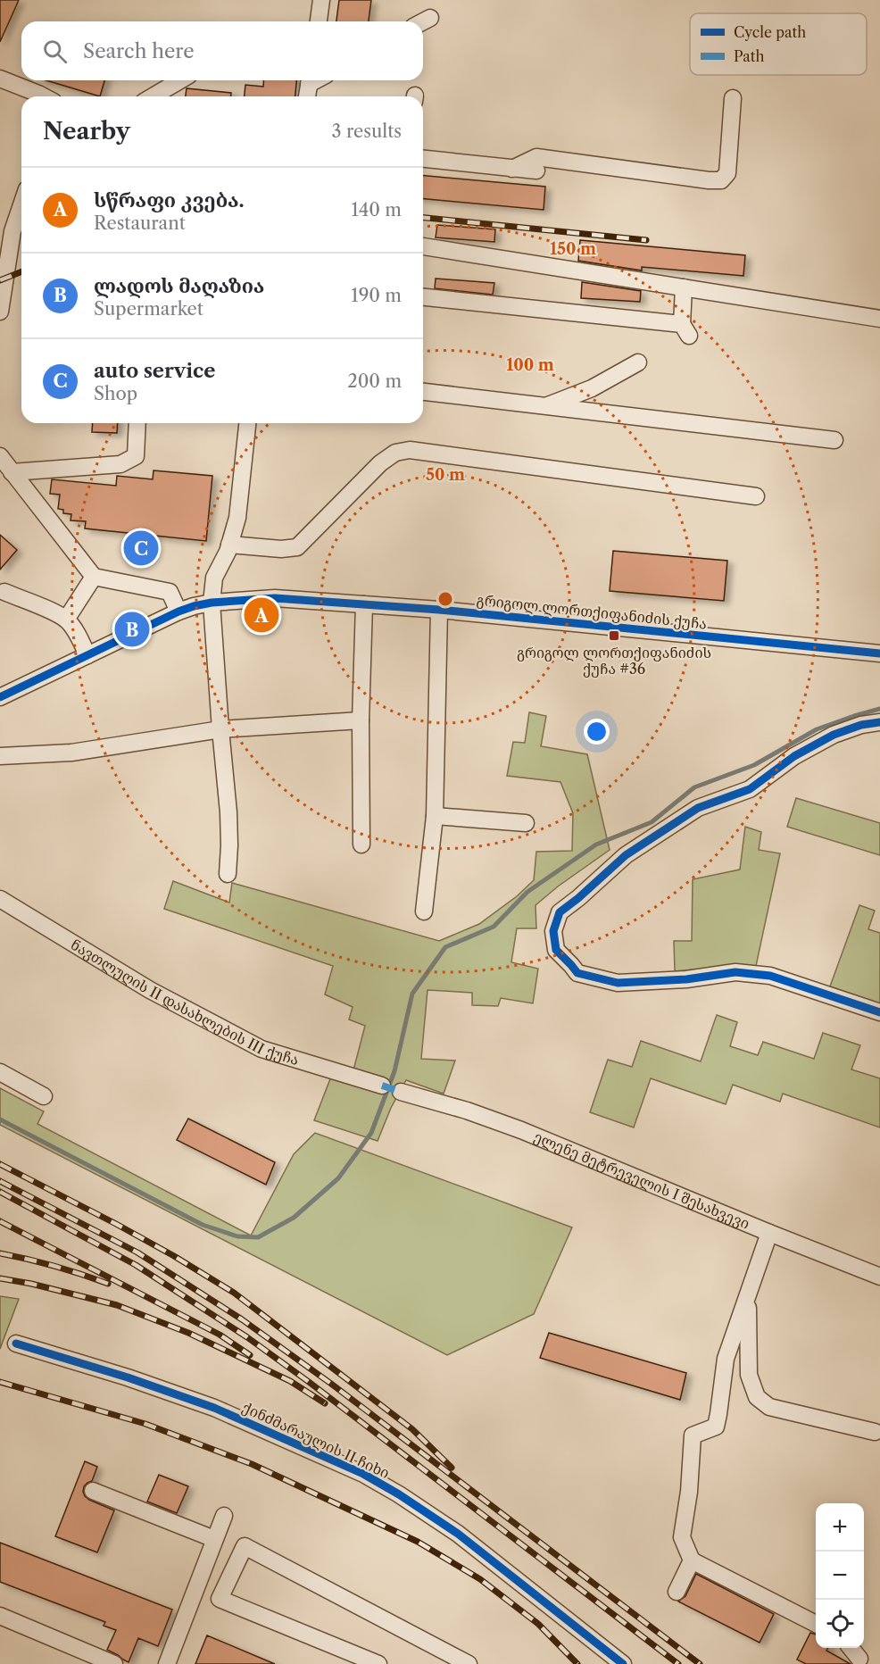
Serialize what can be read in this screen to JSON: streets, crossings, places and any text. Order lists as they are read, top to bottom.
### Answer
{
  "streets": {
    "street": [
      "გრიგოლ ლორთქიფანიძის ქუჩა",
      "ნავთლუღის II დასახლების III ქუჩა",
      "ელენე მეტრეველის I შესახვევი",
      "ქინძმარაულის II ჩიხი"
    ]
  },
  "places": {
    "transit": ["გრიგოლ ლორთქიფანიძის ქუჩა #36"]
  },
  "legend": ["Cycle path", "Path"],
  "page": {
    "search": "Search here",
    "heading": ["Nearby", "3 results"],
    "list": [
      {
        "mark": "A",
        "name": "სწრაფი კვება.",
        "note": "Restaurant",
        "value": "140 m"
      },
      {
        "mark": "B",
        "name": "ლადოს მაღაზია",
        "note": "Supermarket",
        "value": "190 m"
      },
      {
        "mark": "C",
        "name": "auto service",
        "note": "Shop",
        "value": "200 m"
      }
    ],
    "pins": ["C", "A", "B"],
    "map_buttons": ["+", "−"]
  },
  "rings": ["150 m", "100 m", "50 m"]
}
